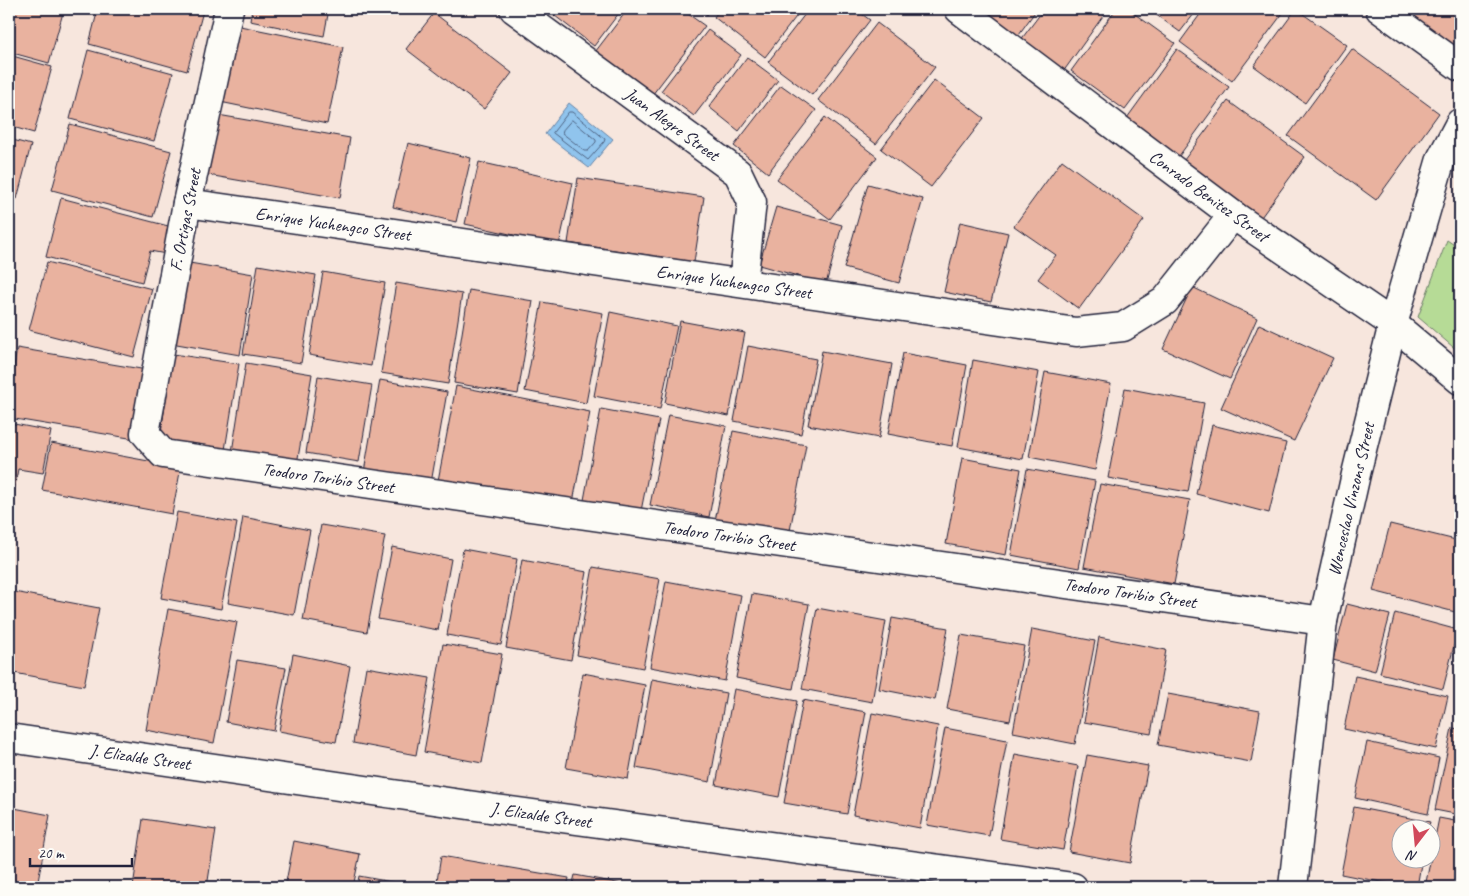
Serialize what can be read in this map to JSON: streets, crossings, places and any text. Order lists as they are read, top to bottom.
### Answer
{
  "streets": {
    "street": [
      "Juan Alegre Street",
      "Conrado Benitez Street",
      "F. Ortigas Street",
      "Enrique Yuchengco Street",
      "Teodoro Toribio Street",
      "Wenceslao Vinzons Street",
      "J. Elizalde Street"
    ]
  },
  "crossings": [
    ["Juan Alegre Street", "Enrique Yuchengco Street"],
    ["Conrado Benitez Street", "Enrique Yuchengco Street"],
    ["Conrado Benitez Street", "Wenceslao Vinzons Street"],
    ["F. Ortigas Street", "Enrique Yuchengco Street"],
    ["F. Ortigas Street", "Teodoro Toribio Street"],
    ["Teodoro Toribio Street", "Wenceslao Vinzons Street"]
  ],
  "scale_bar": "20 m",
  "north": "bottom"
}
